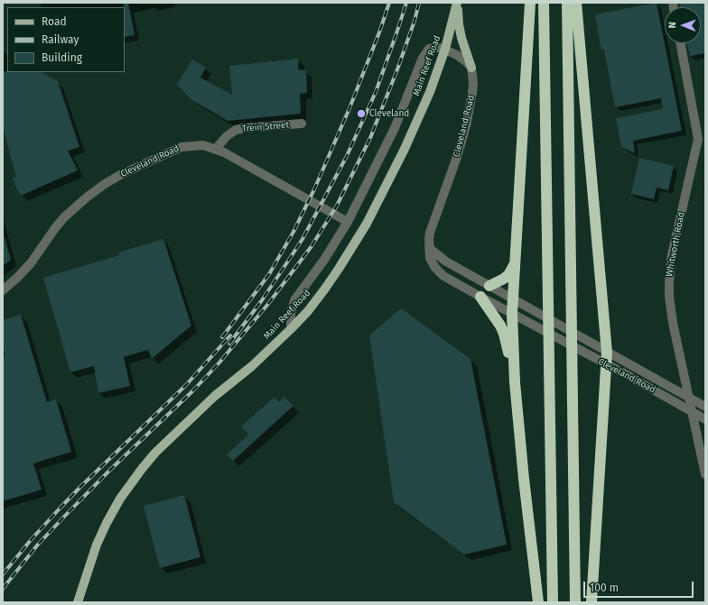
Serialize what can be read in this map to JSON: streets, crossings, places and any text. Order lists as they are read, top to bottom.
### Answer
{
  "streets": {
    "main road": ["Main Reef Road"],
    "street": ["Cleveland Road", "Trein Street", "Whitworth Road"]
  },
  "crossings": [
    ["Cleveland Road", "Trein Street"]
  ],
  "places": ["Cleveland"],
  "legend": ["Road", "Railway", "Building"],
  "scale_bar": "100 m",
  "north": "left"
}
